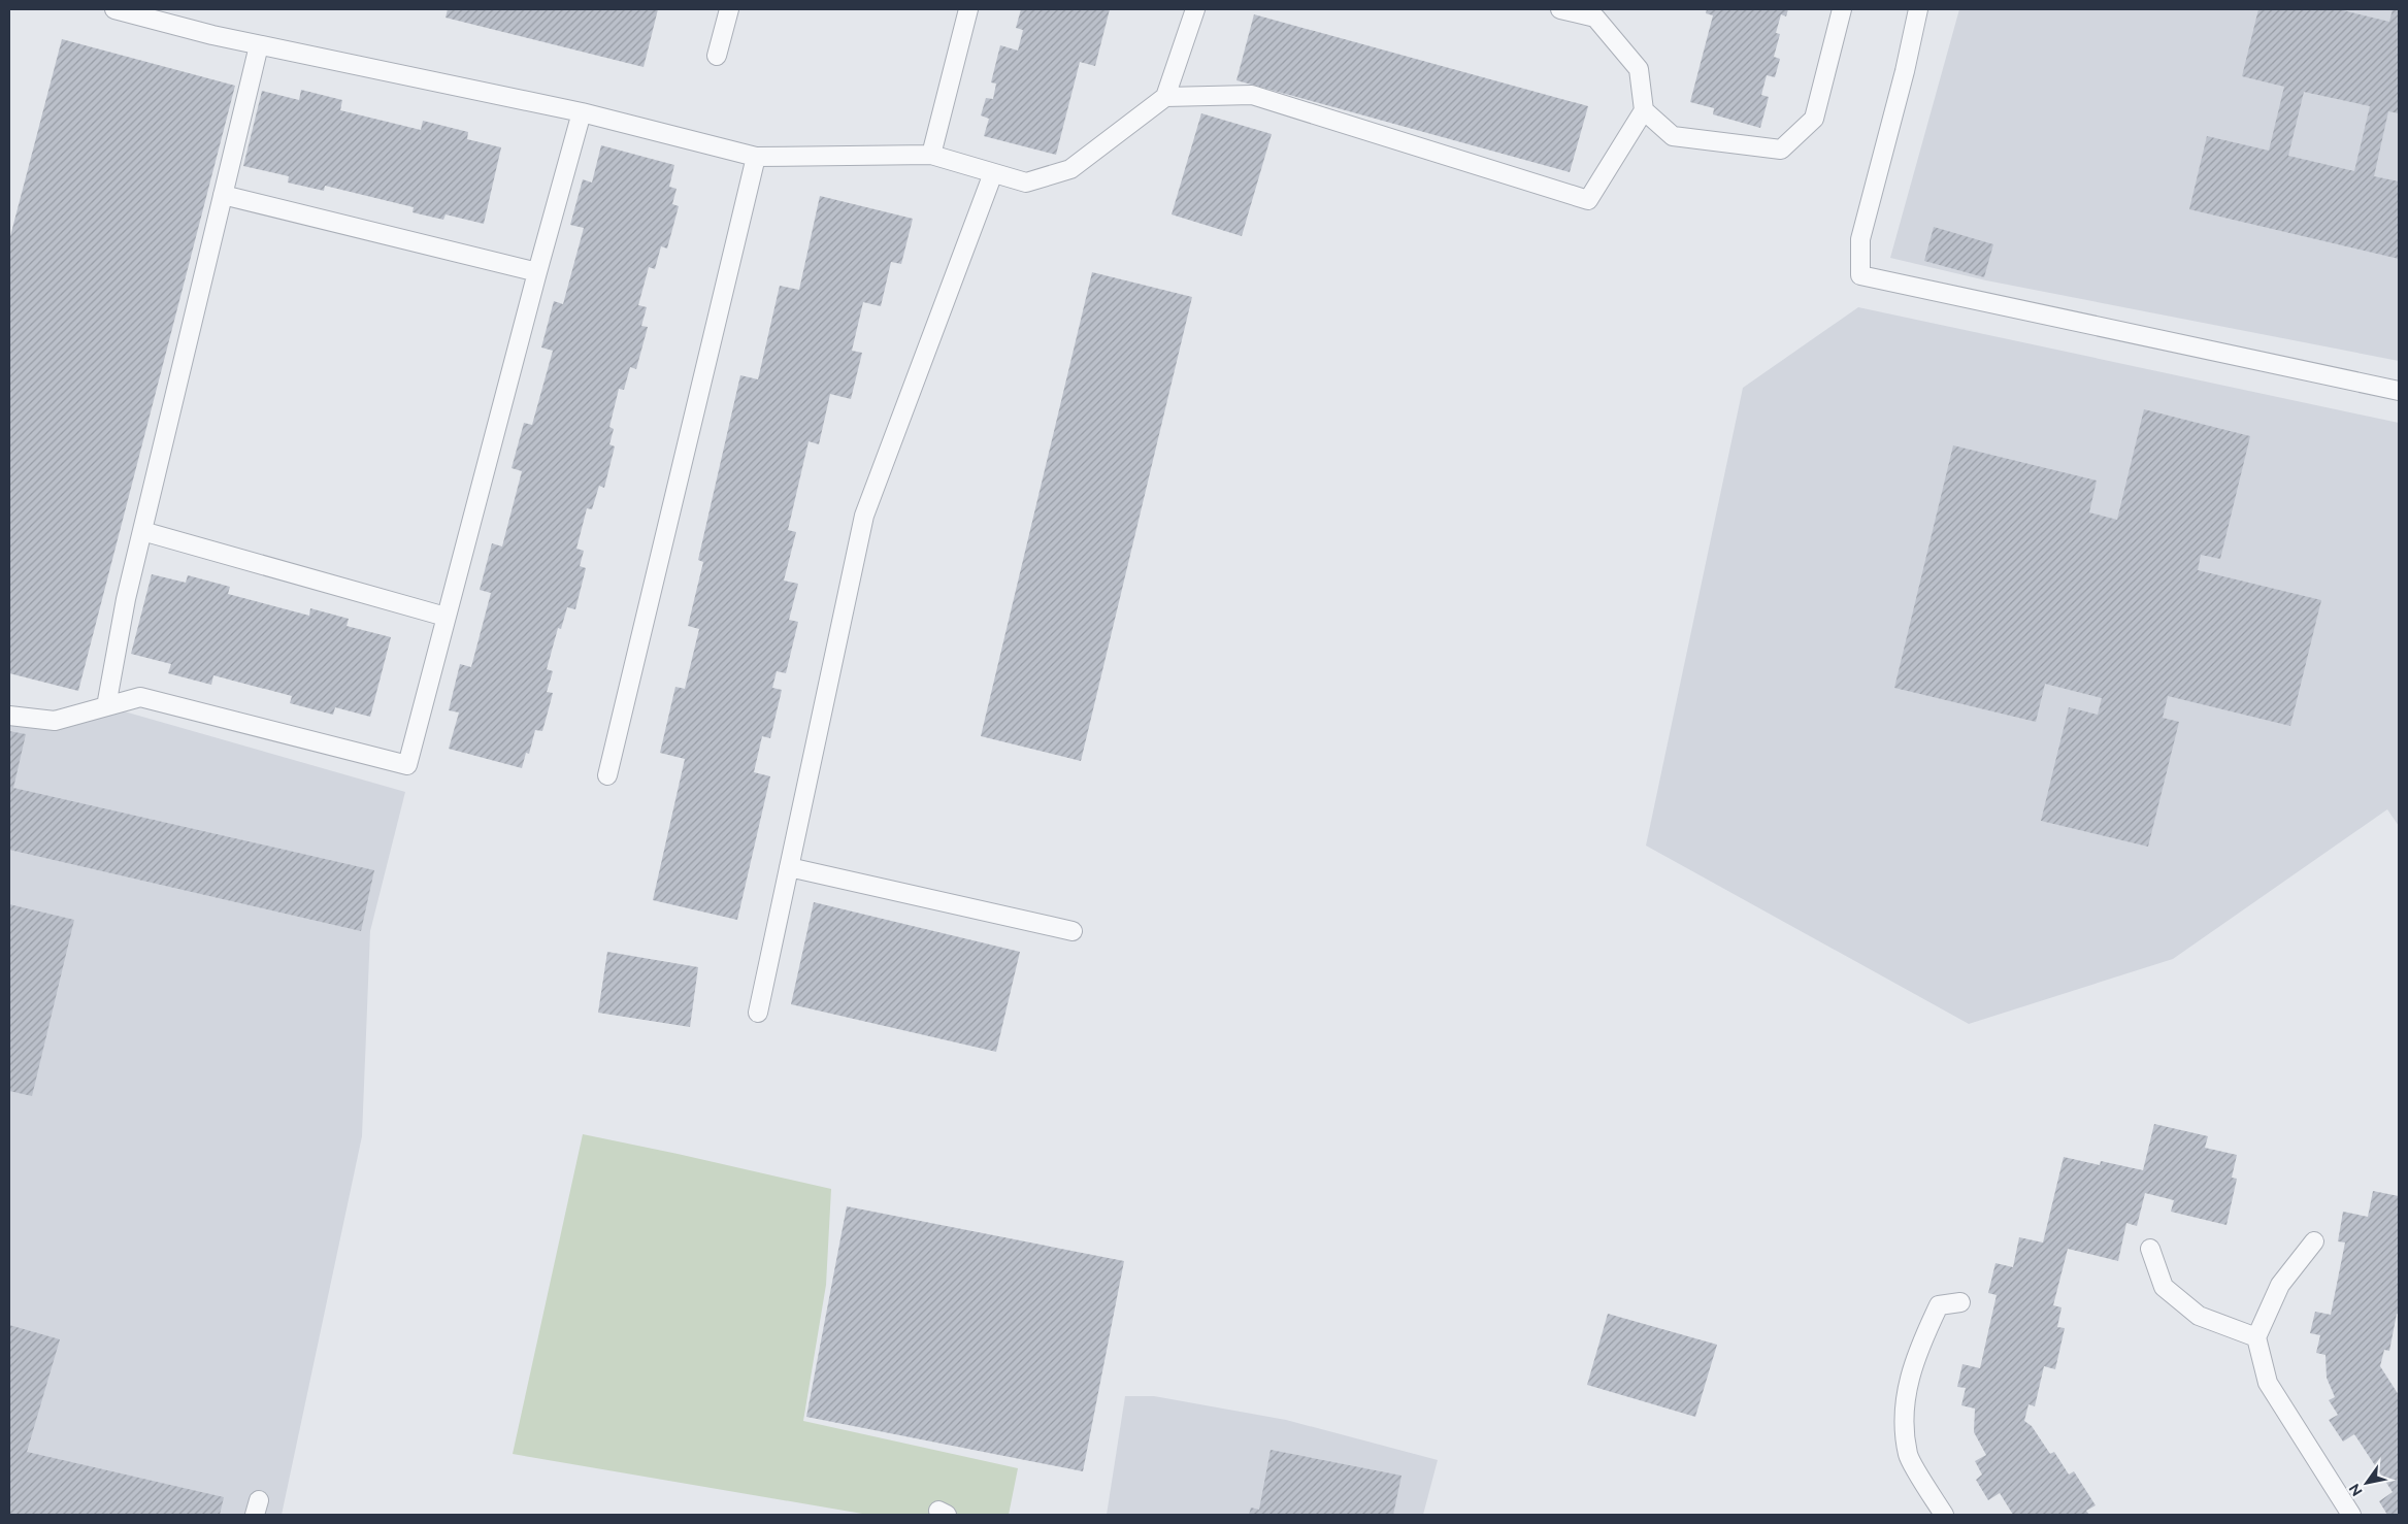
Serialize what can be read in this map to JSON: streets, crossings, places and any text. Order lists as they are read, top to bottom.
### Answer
{
  "north": "bottom left"
}
